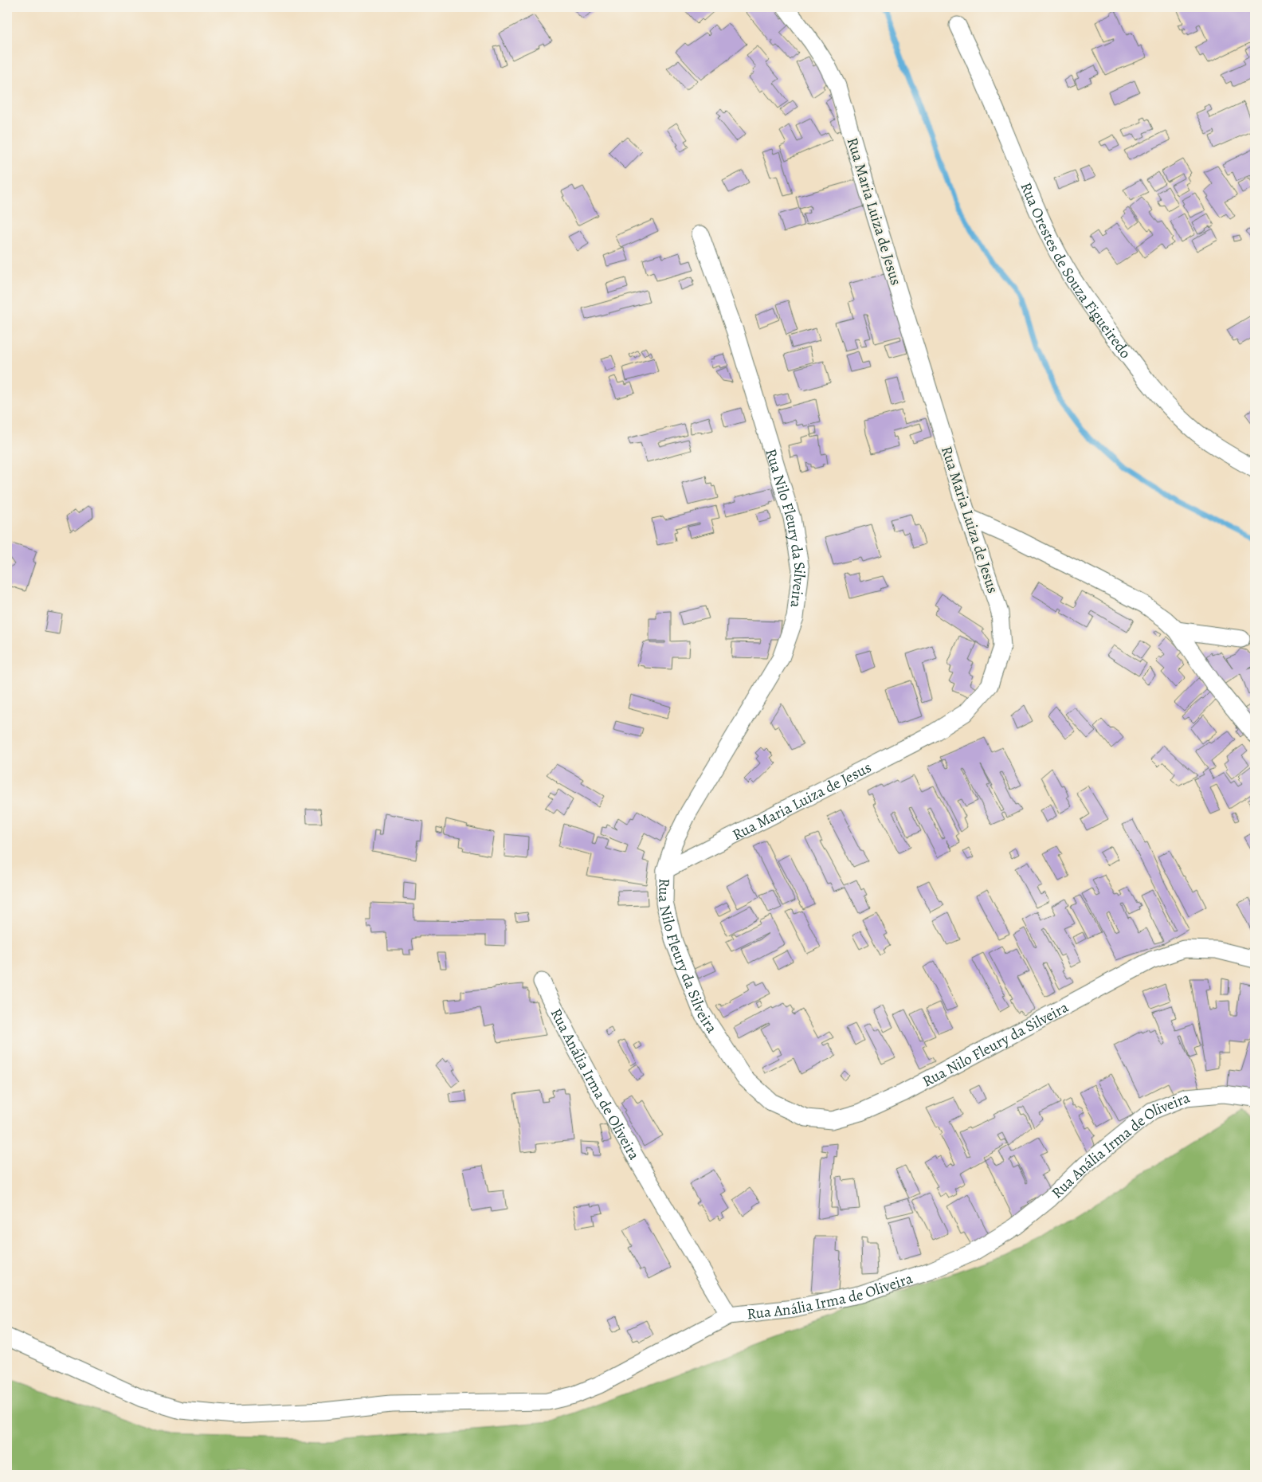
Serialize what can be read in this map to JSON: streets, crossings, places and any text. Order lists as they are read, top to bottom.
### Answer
{
  "streets": {
    "street": [
      "Rua Maria Luiza de Jesus",
      "Rua Orestes de Souza Figueiredo",
      "Rua Nilo Fleury da Silveira",
      "Rua Anália Irma de Oliveira"
    ]
  },
  "crossings": [
    ["Rua Maria Luiza de Jesus", "Rua Nilo Fleury da Silveira"]
  ]
}
